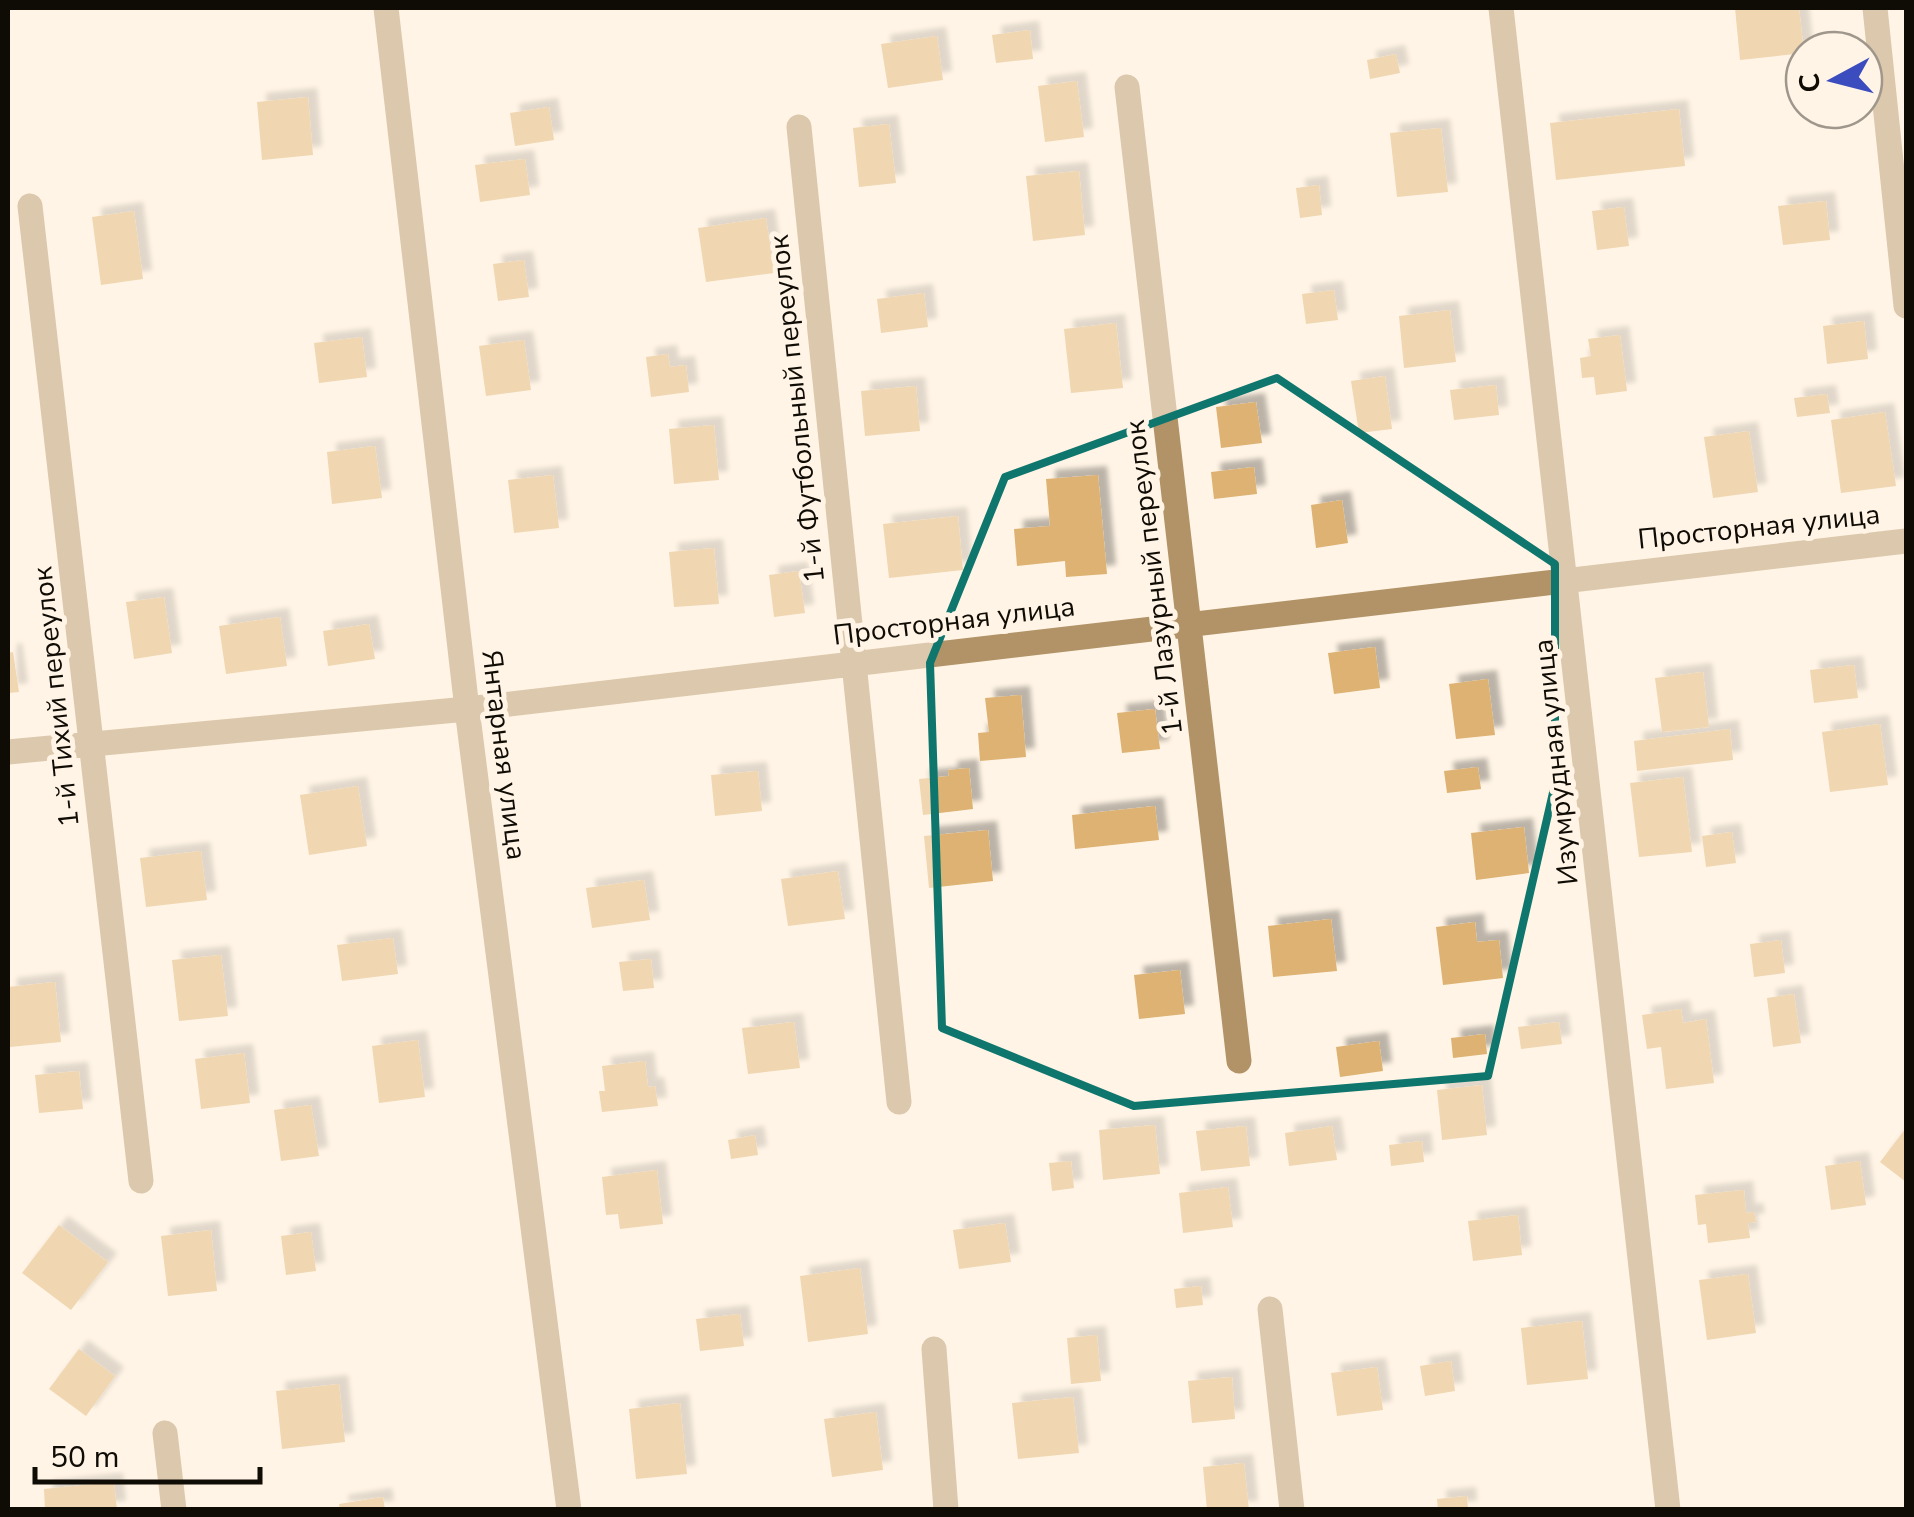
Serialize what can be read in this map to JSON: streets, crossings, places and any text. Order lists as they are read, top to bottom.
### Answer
{
  "streets": {
    "street": [
      "1-й Футбольный переулок",
      "Просторная улица",
      "1-й Лазурный переулок",
      "1-й Тихий переулок",
      "Янтарная улица",
      "Изумрудная улица"
    ]
  },
  "crossings": [
    ["1-й Футбольный переулок", "Просторная улица"],
    ["Просторная улица", "1-й Лазурный переулок"],
    ["Просторная улица", "1-й Тихий переулок"],
    ["Просторная улица", "Янтарная улица"],
    ["Просторная улица", "Изумрудная улица"]
  ],
  "scale_bar": "50 m",
  "north": "left"
}
